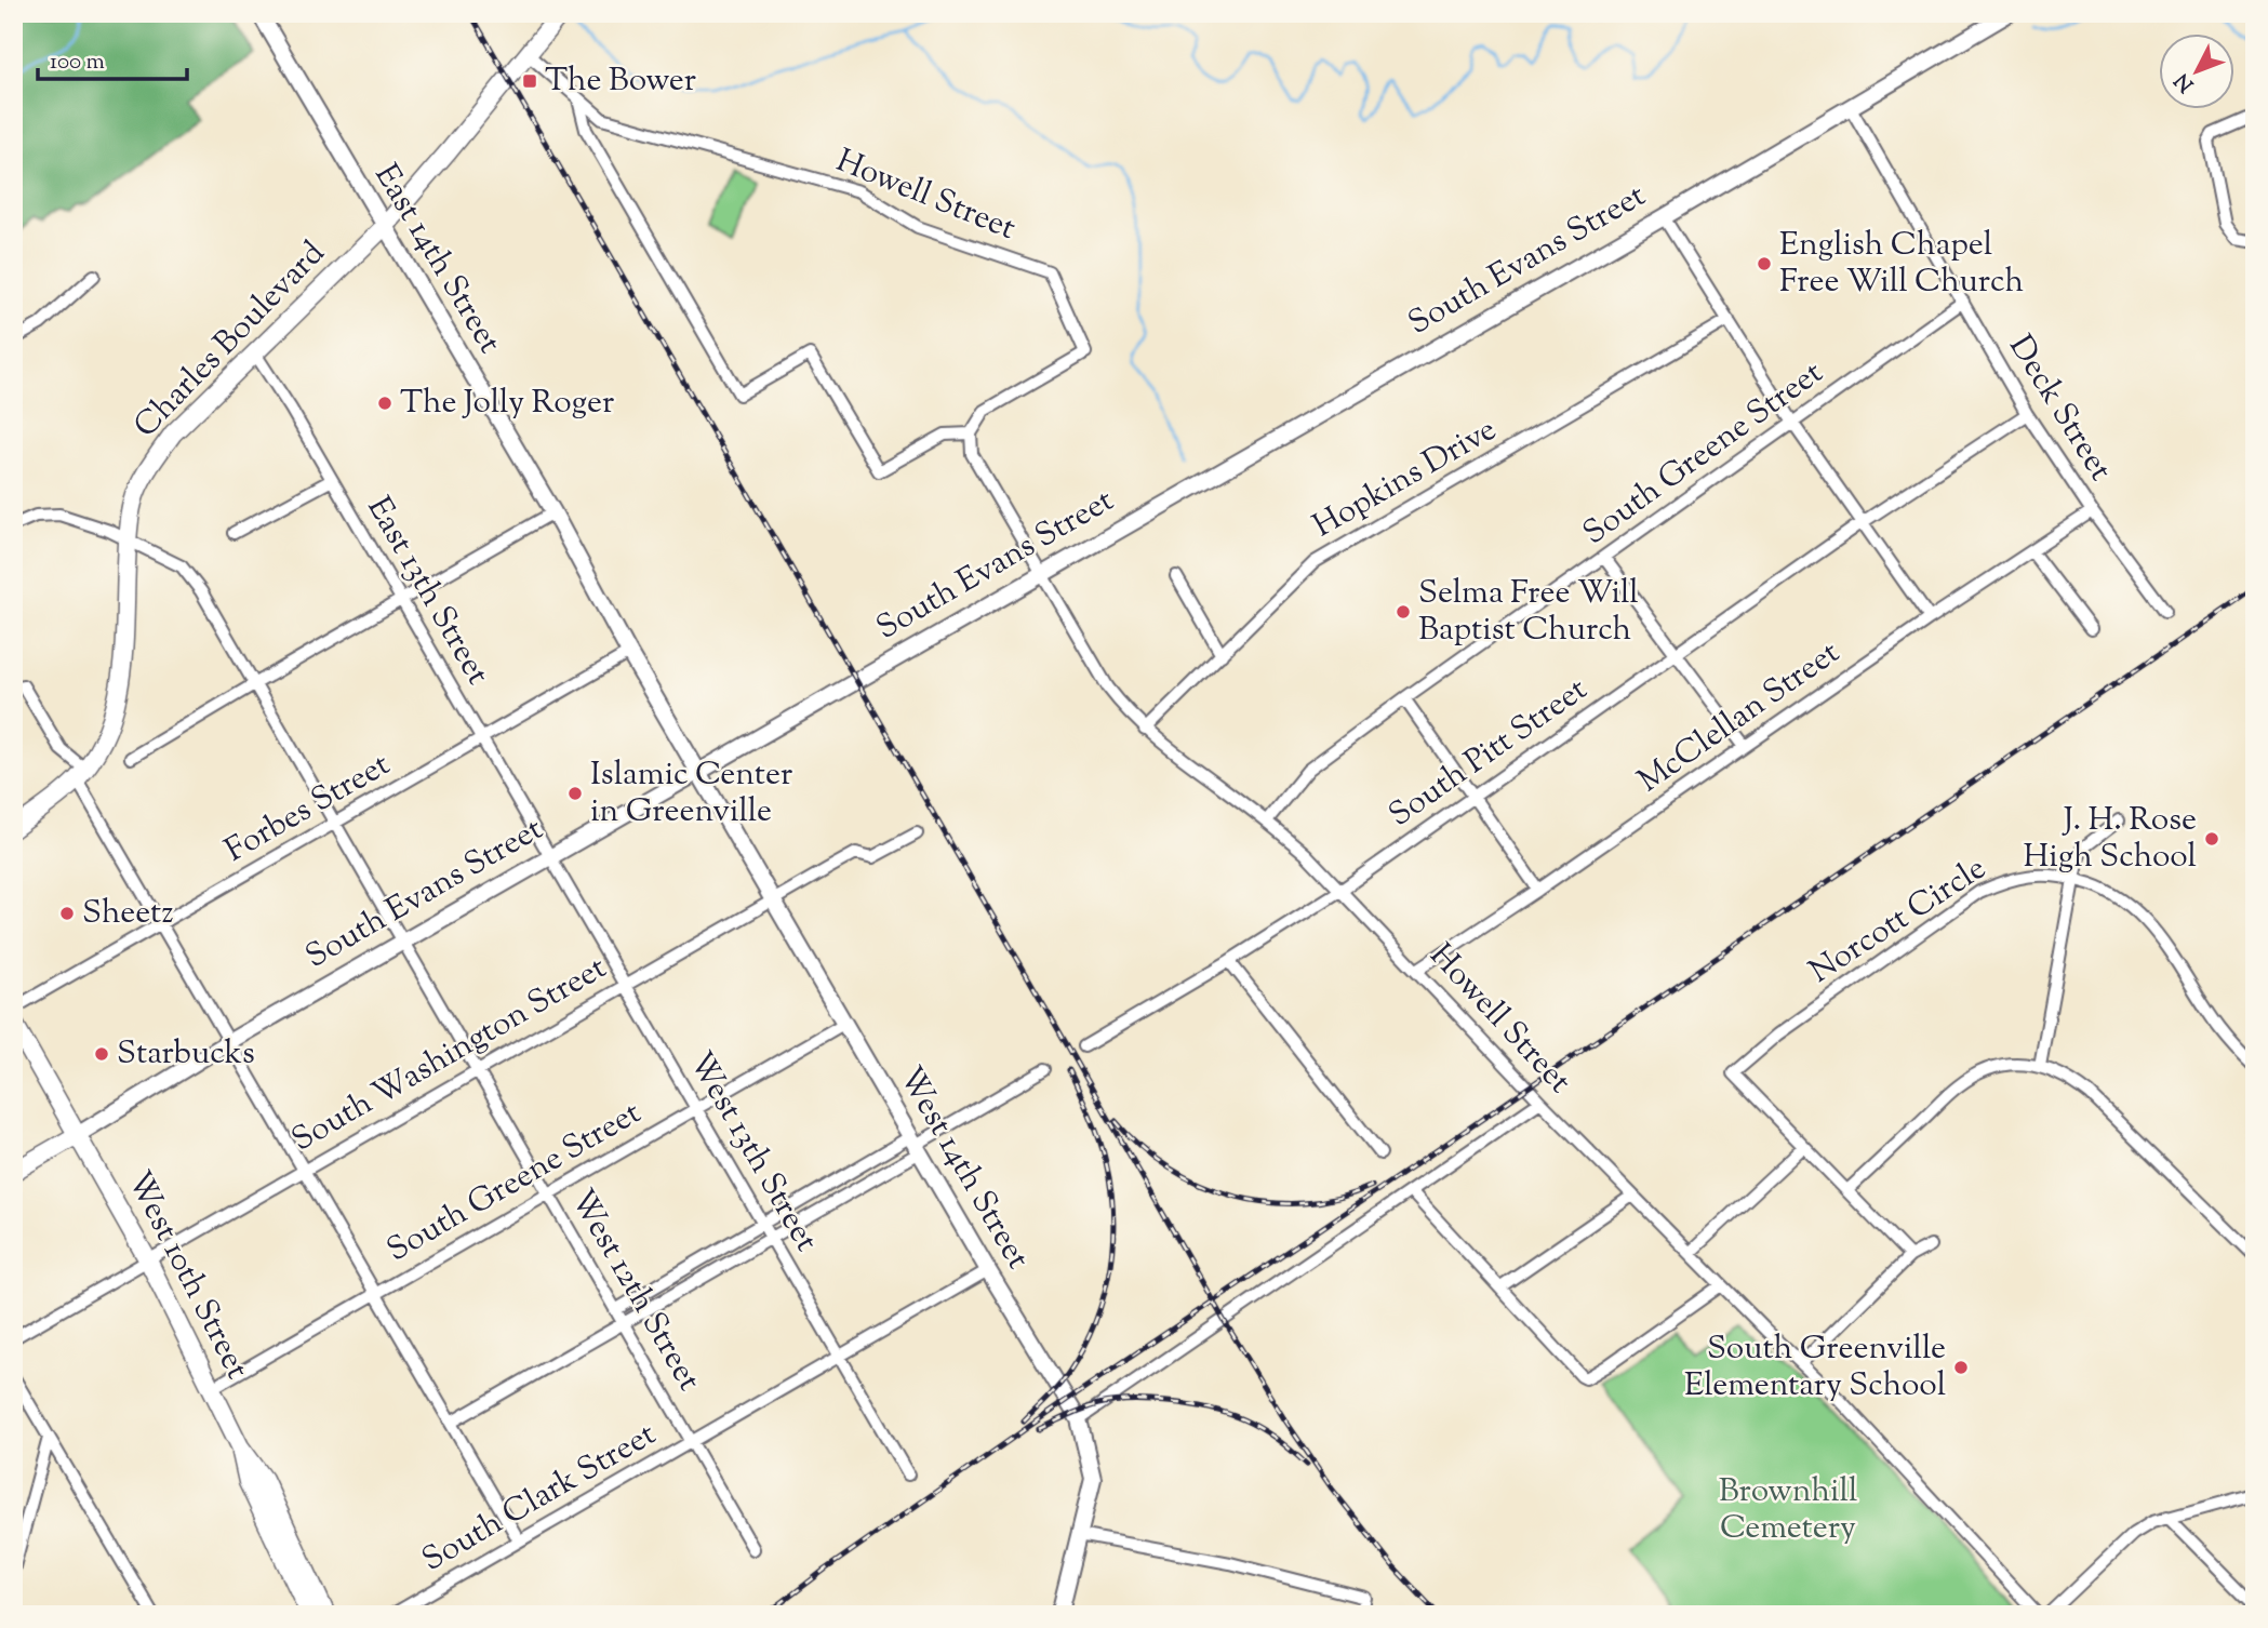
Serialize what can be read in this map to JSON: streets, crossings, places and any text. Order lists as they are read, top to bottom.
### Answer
{
  "streets": {
    "main road": [
      "East 14th Street",
      "South Evans Street",
      "Charles Boulevard",
      "West 14th Street",
      "West 10th Street"
    ],
    "street": [
      "Howell Street",
      "Deck Street",
      "South Greene Street",
      "Hopkins Drive",
      "East 13th Street",
      "McClellan Street",
      "South Pitt Street",
      "Forbes Street",
      "Norcott Circle",
      "South Washington Street",
      "West 13th Street",
      "West 12th Street",
      "South Clark Street"
    ]
  },
  "crossings": [
    ["Howell Street", "South Evans Street"],
    ["Howell Street", "Charles Boulevard"],
    ["Howell Street", "South Greene Street"],
    ["Howell Street", "Hopkins Drive"],
    ["Howell Street", "McClellan Street"],
    ["Howell Street", "South Pitt Street"],
    ["East 14th Street", "South Evans Street"],
    ["East 14th Street", "Charles Boulevard"],
    ["East 14th Street", "Forbes Street"],
    ["East 14th Street", "West 14th Street"],
    ["South Evans Street", "Deck Street"],
    ["South Evans Street", "East 13th Street"],
    ["South Evans Street", "West 13th Street"],
    ["South Evans Street", "West 14th Street"],
    ["South Evans Street", "West 10th Street"],
    ["South Evans Street", "West 12th Street"],
    ["Charles Boulevard", "East 13th Street"],
    ["Charles Boulevard", "West 12th Street"],
    ["Deck Street", "South Greene Street"],
    ["Deck Street", "McClellan Street"],
    ["Deck Street", "South Pitt Street"],
    ["South Greene Street", "West 13th Street"],
    ["South Greene Street", "West 14th Street"],
    ["South Greene Street", "West 10th Street"],
    ["South Greene Street", "West 12th Street"],
    ["East 13th Street", "Forbes Street"],
    ["East 13th Street", "West 13th Street"],
    ["Forbes Street", "West 12th Street"],
    ["South Washington Street", "West 13th Street"],
    ["South Washington Street", "West 14th Street"],
    ["South Washington Street", "West 10th Street"],
    ["South Washington Street", "West 12th Street"],
    ["West 13th Street", "South Clark Street"],
    ["West 14th Street", "South Clark Street"],
    ["West 12th Street", "South Clark Street"]
  ],
  "parks": ["Brownhill Cemetery"],
  "places": {
    "transit": ["The Bower"],
    "other": [
      "English Chapel Free Will Church",
      "The Jolly Roger",
      "Selma Free Will Baptist Church",
      "Islamic Center in Greenville",
      "J. H. Rose High School",
      "Sheetz",
      "Starbucks",
      "South Greenville Elementary School"
    ]
  },
  "scale_bar": "100 m",
  "north": "bottom left"
}
